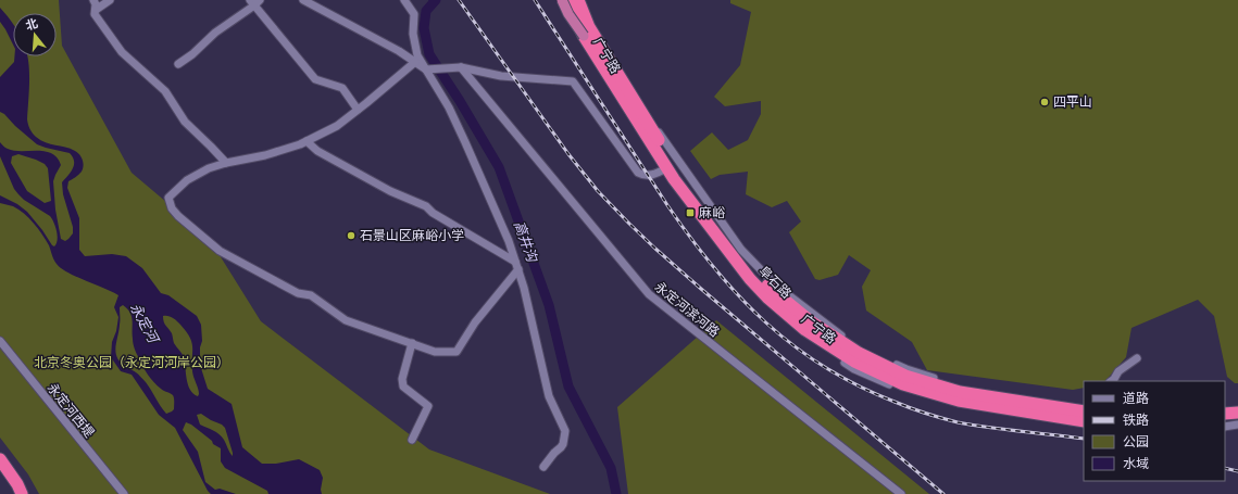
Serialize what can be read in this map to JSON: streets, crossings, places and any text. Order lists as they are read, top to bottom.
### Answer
{
  "streets": {
    "highway": ["阜石路"],
    "street": ["广宁路", "永定河滨河路", "永定河西堤"]
  },
  "crossings": [
    ["广宁路", "阜石路"]
  ],
  "water": ["高井沟", "永定河"],
  "parks": ["北京冬奥公园（永定河河岸公园）"],
  "places": {
    "other": ["四平山", "石景山区麻峪小学"],
    "transit": ["麻峪"]
  },
  "legend": [
    "道路",
    "铁路",
    "公园",
    "水域"
  ],
  "north": "top"
}
